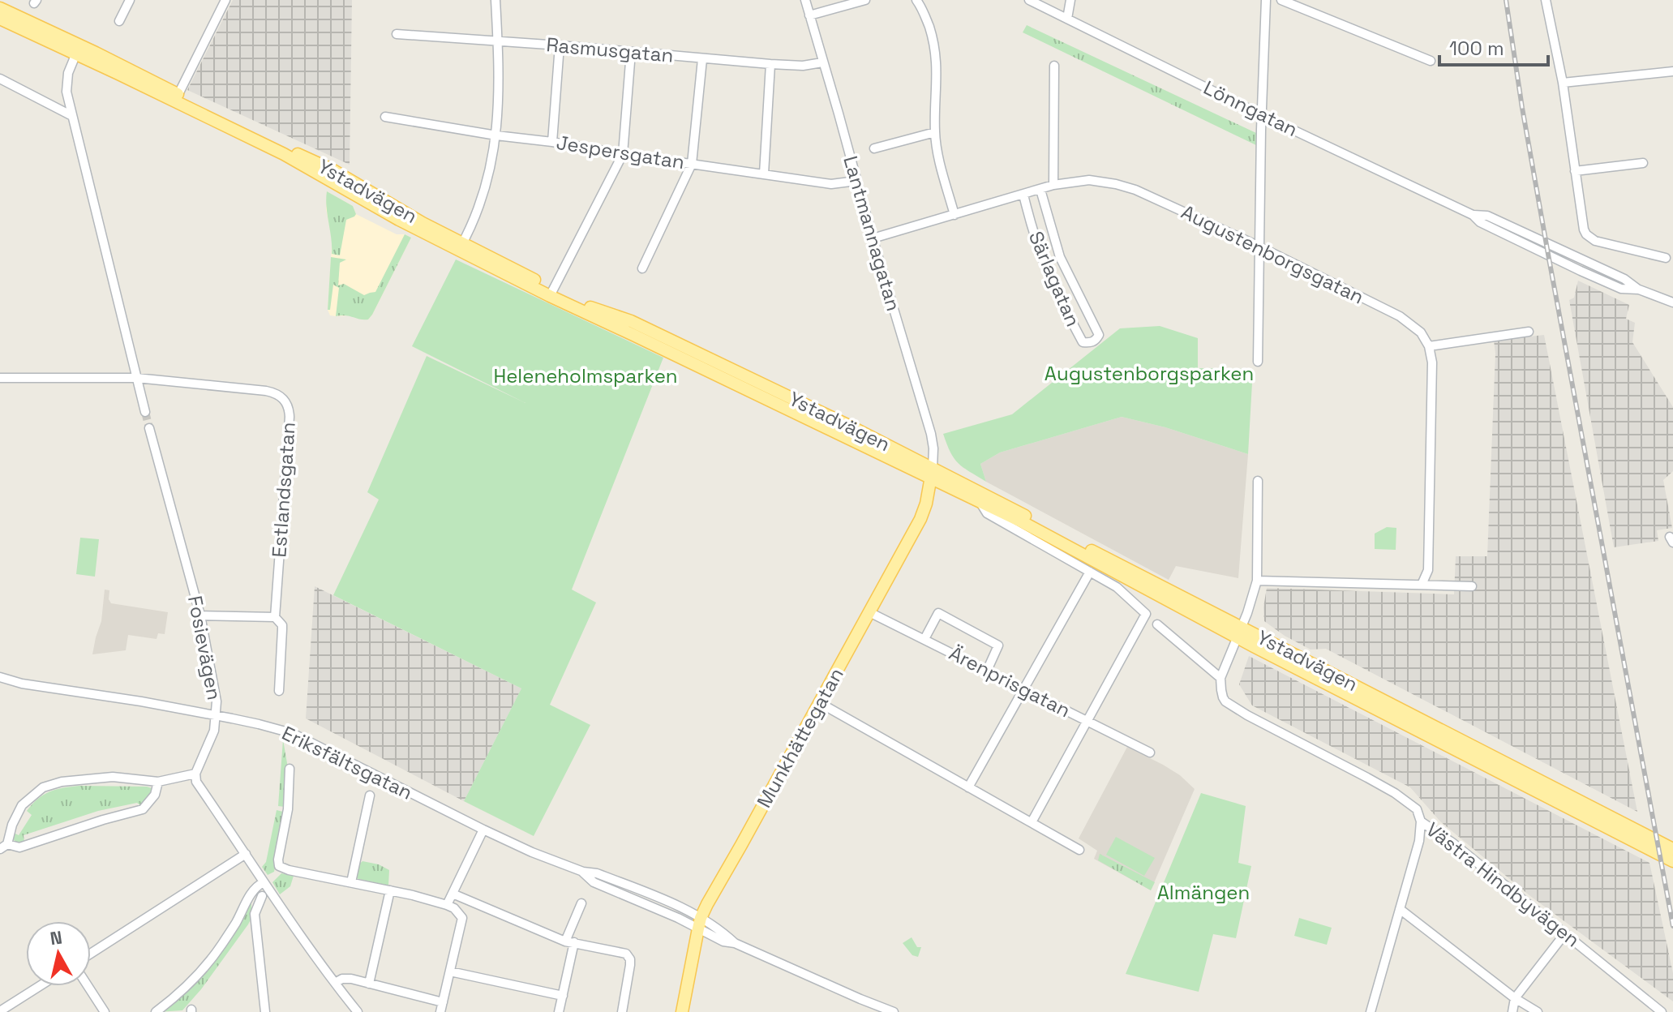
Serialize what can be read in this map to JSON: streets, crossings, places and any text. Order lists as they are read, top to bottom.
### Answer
{
  "streets": {
    "main road": ["Ystadvägen", "Munkhättegatan"],
    "street": [
      "Rasmusgatan",
      "Lönngatan",
      "Jespersgatan",
      "Lantmannagatan",
      "Augustenborgsgatan",
      "Särlagatan",
      "Estlandsgatan",
      "Fosievägen",
      "Ärenprisgatan",
      "Eriksfältsgatan",
      "Västra Hindbyvägen"
    ]
  },
  "crossings": [
    ["Rasmusgatan", "Lantmannagatan"],
    ["Jespersgatan", "Lantmannagatan"],
    ["Ystadvägen", "Lantmannagatan"],
    ["Ystadvägen", "Ärenprisgatan"],
    ["Ystadvägen", "Munkhättegatan"],
    ["Lantmannagatan", "Augustenborgsgatan"],
    ["Lantmannagatan", "Munkhättegatan"],
    ["Augustenborgsgatan", "Särlagatan"],
    ["Fosievägen", "Eriksfältsgatan"],
    ["Ärenprisgatan", "Munkhättegatan"],
    ["Munkhättegatan", "Eriksfältsgatan"]
  ],
  "parks": ["Augustenborgsparken", "Heleneholmsparken", "Almängen"],
  "scale_bar": "100 m",
  "north": "top"
}
